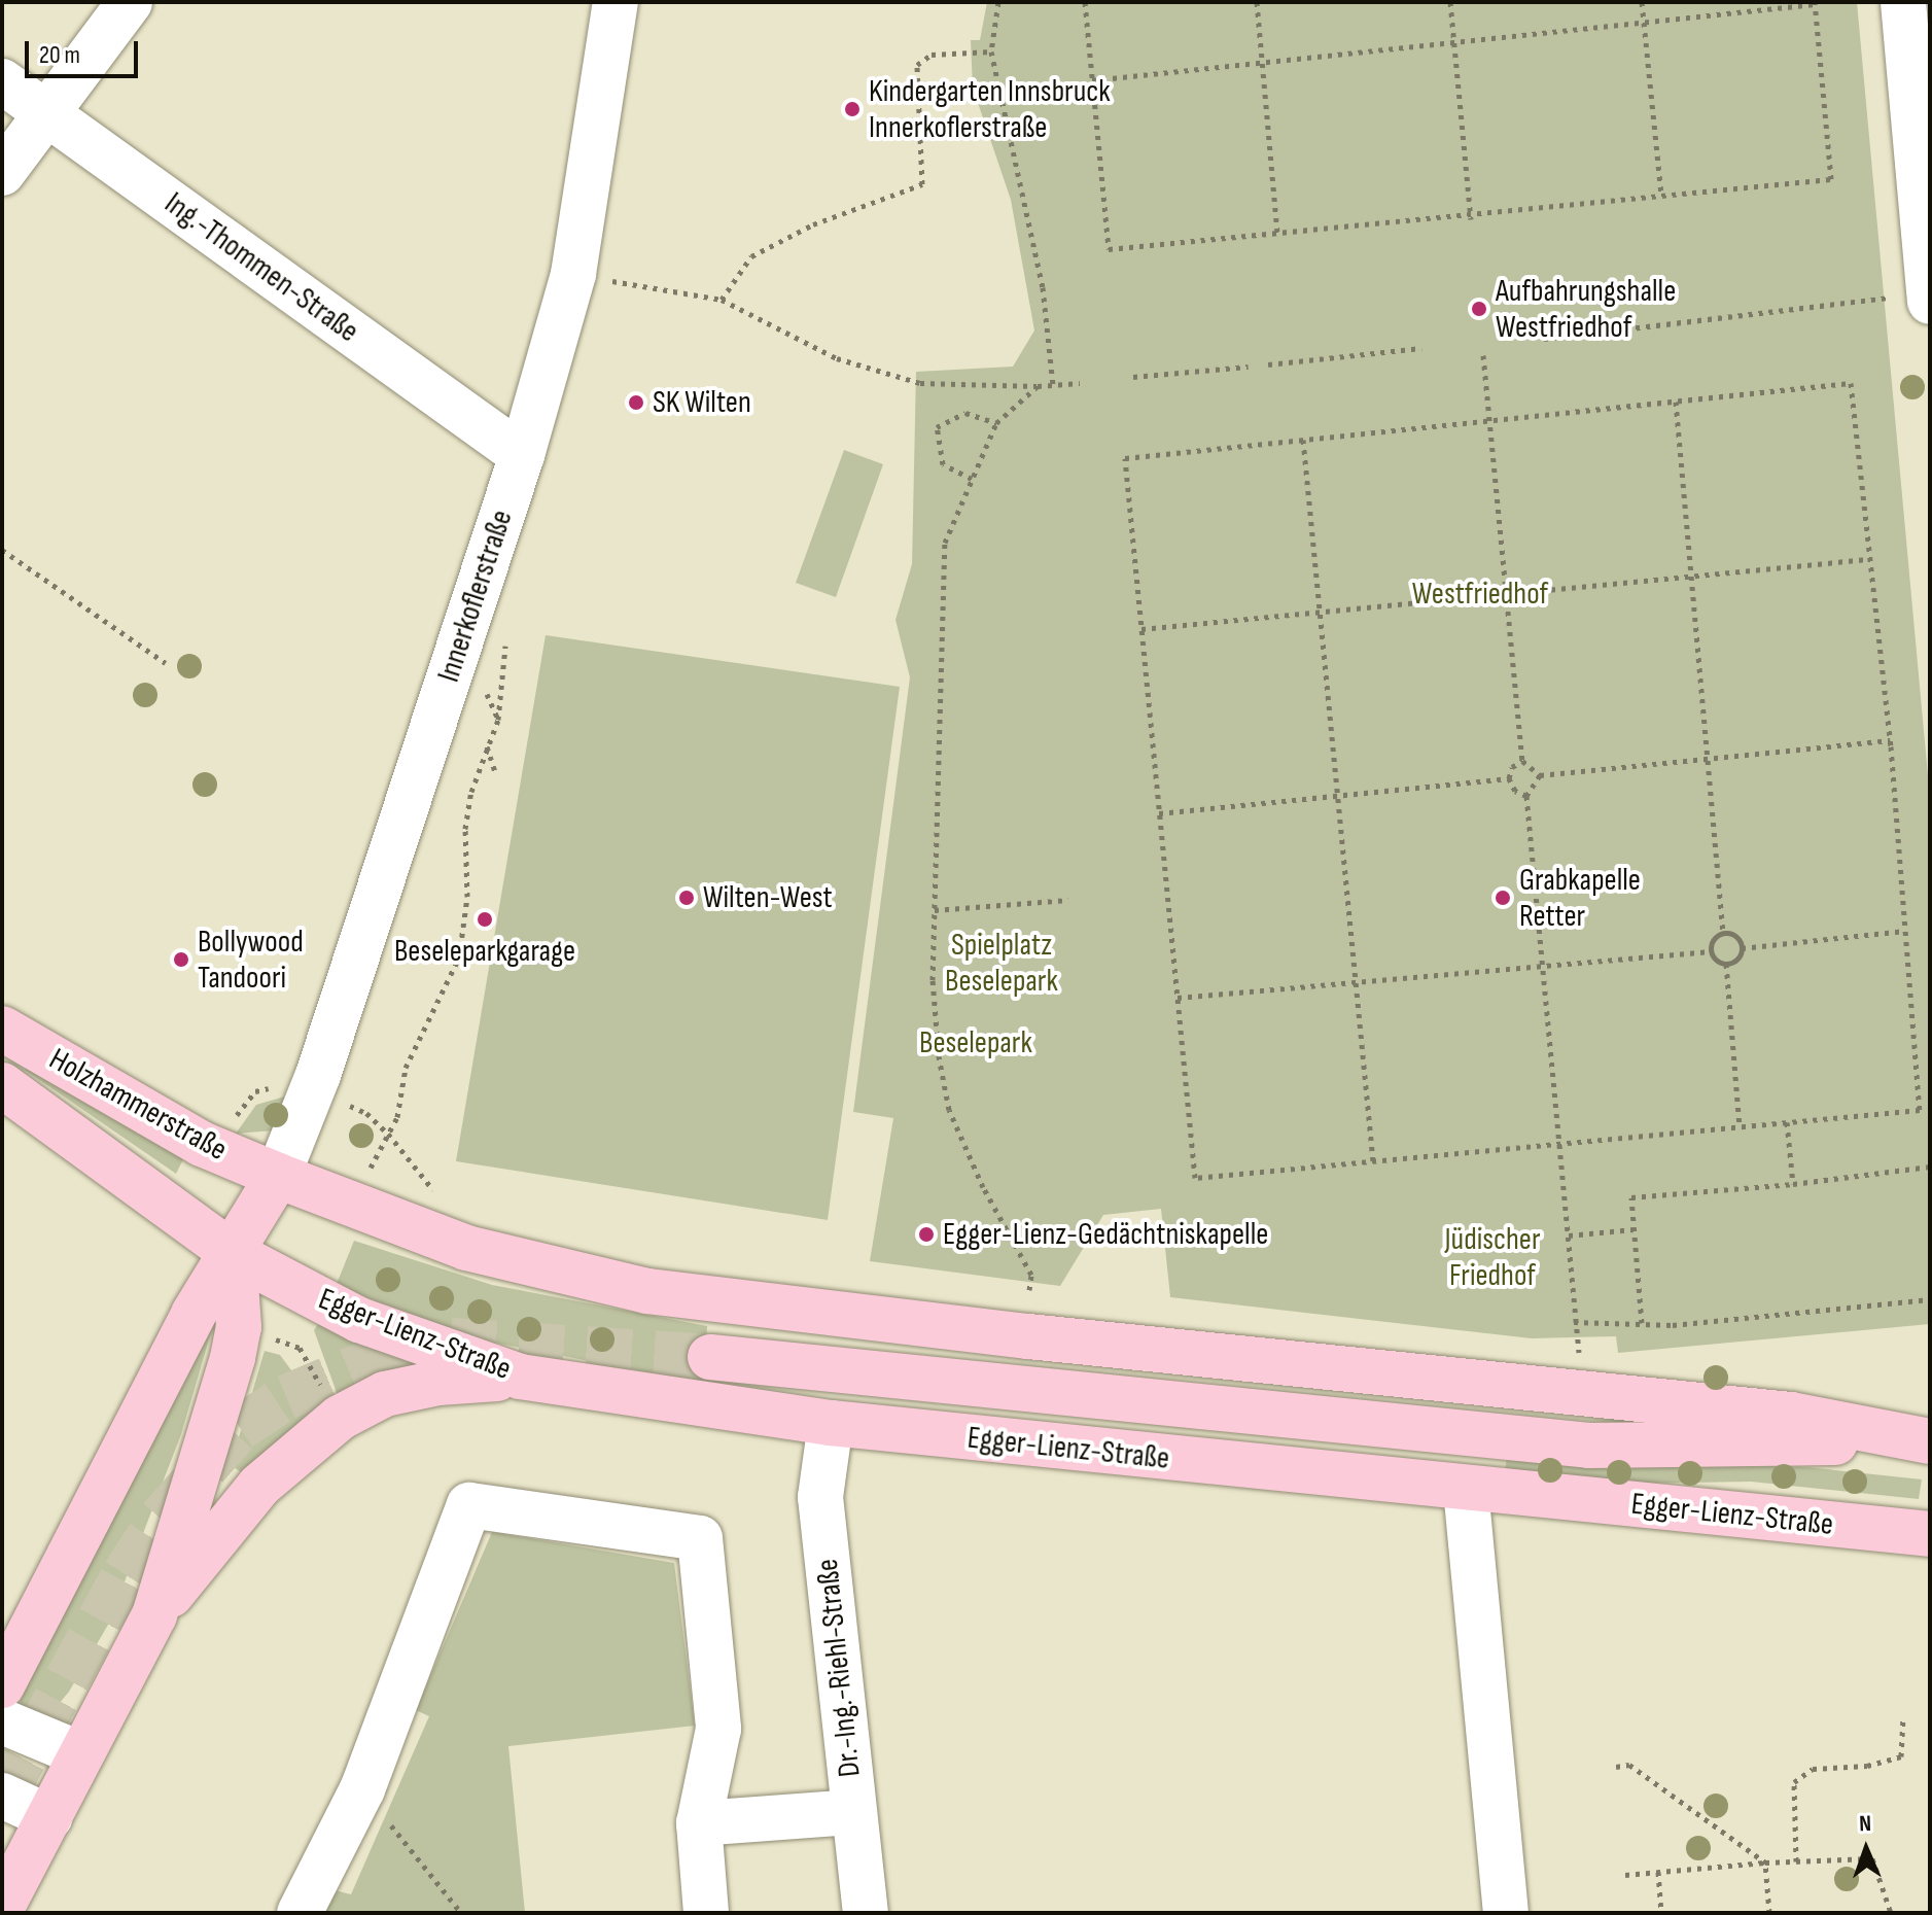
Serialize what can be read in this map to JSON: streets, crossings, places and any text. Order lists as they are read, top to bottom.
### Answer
{
  "streets": {
    "main road": ["Holzhammerstraße", "Egger-Lienz-Straße"],
    "street": ["Ing.-Thommen-Straße", "Innerkoflerstraße", "Dr.-Ing.-Riehl-Straße"]
  },
  "crossings": [
    ["Ing.-Thommen-Straße", "Innerkoflerstraße"],
    ["Innerkoflerstraße", "Holzhammerstraße"],
    ["Innerkoflerstraße", "Egger-Lienz-Straße"],
    ["Holzhammerstraße", "Egger-Lienz-Straße"],
    ["Egger-Lienz-Straße", "Dr.-Ing.-Riehl-Straße"]
  ],
  "parks": [
    "Westfriedhof",
    "Spielplatz Beselepark",
    "Beselepark",
    "Jüdischer Friedhof"
  ],
  "places": [
    "Kindergarten Innsbruck Innerkoflerstraße",
    "Aufbahrungshalle Westfriedhof",
    "SK Wilten",
    "Wilten-West",
    "Grabkapelle Retter",
    "Beseleparkgarage",
    "Bollywood Tandoori",
    "Egger-Lienz-Gedächtniskapelle"
  ],
  "scale_bar": "20 m",
  "north": "top"
}
